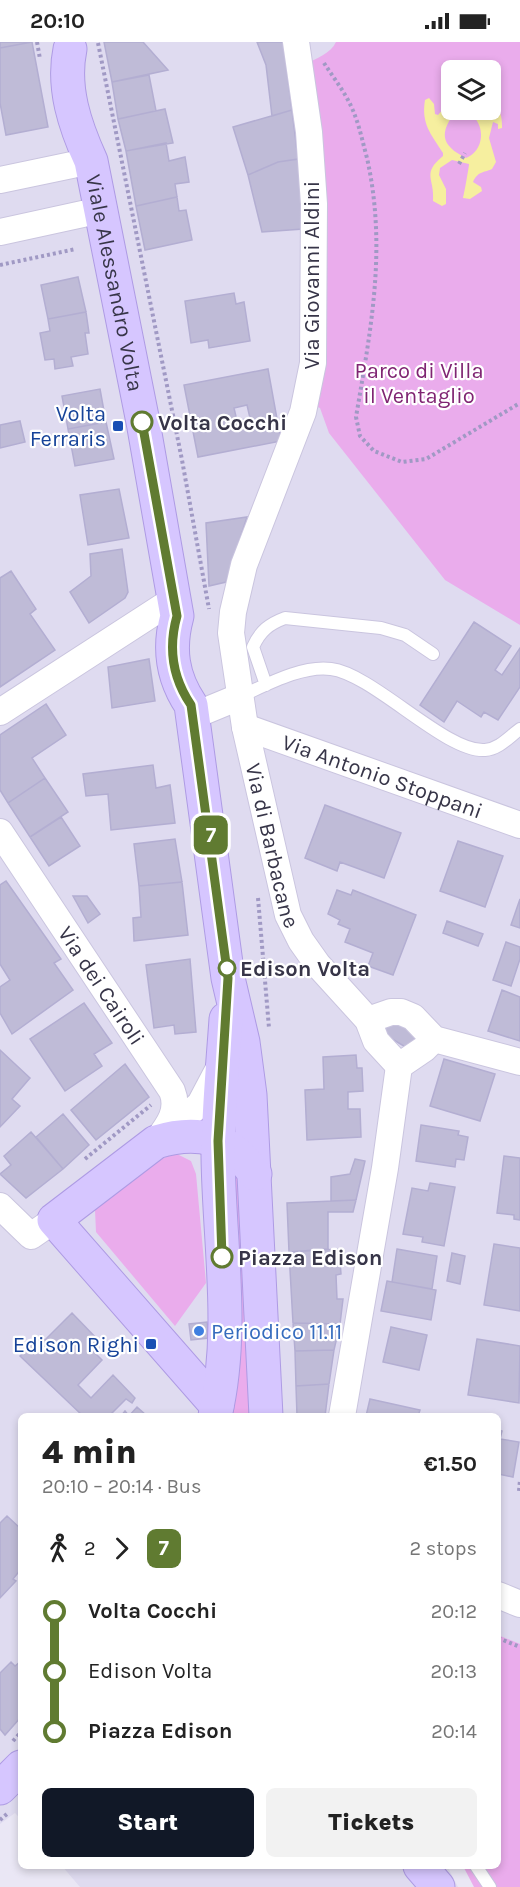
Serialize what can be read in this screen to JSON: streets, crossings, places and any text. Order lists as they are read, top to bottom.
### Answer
{
  "streets": {
    "main road": ["Viale Alessandro Volta"],
    "street": [
      "Via Giovanni Aldini",
      "Via Antonio Stoppani",
      "Via di Barbacane",
      "Via dei Cairoli"
    ]
  },
  "crossings": [
    ["Via Giovanni Aldini", "Via di Barbacane"],
    ["Via Antonio Stoppani", "Via di Barbacane"]
  ],
  "parks": ["Parco di Villa il Ventaglio"],
  "places": {
    "other": [
      "Volta Cocchi",
      "Edison Volta",
      "Piazza Edison",
      "Periodico 11.11"
    ],
    "transit": ["Volta Ferraris", "Edison Righi"]
  },
  "lines": ["bus line 7"],
  "page": {
    "status": "20:10",
    "on_map": "7",
    "heading": ["4 min", "20:10 – 20:14 · Bus", "€1.50"],
    "legs": ["2", "7", "2 stops"],
    "list": [
      {
        "name": "Volta Cocchi",
        "value": "20:12"
      },
      {
        "name": "Edison Volta",
        "value": "20:13"
      },
      {
        "name": "Piazza Edison",
        "value": "20:14"
      }
    ],
    "buttons": ["Start", "Tickets"]
  }
}
